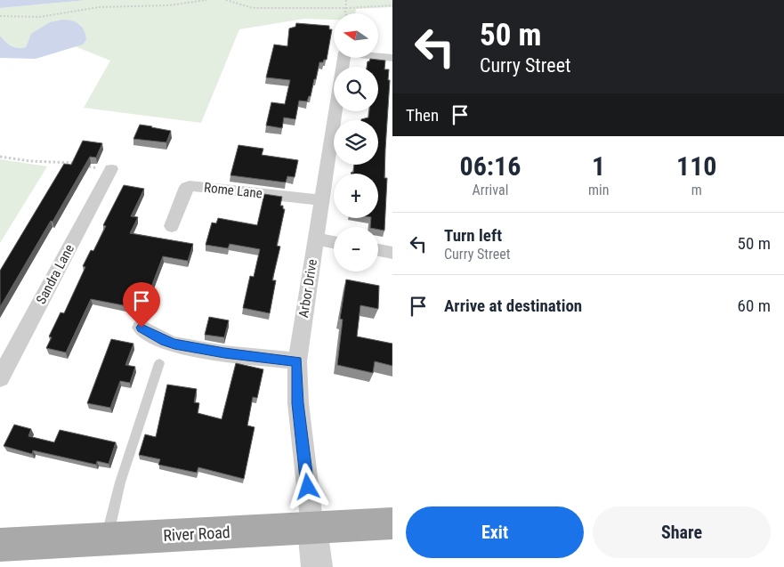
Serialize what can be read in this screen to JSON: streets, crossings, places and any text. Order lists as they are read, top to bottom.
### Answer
{
  "streets": {
    "main road": ["River Road"],
    "street": ["Rome Lane", "Sandra Lane", "Arbor Drive"]
  },
  "crossings": [
    ["Rome Lane", "Arbor Drive"],
    ["Arbor Drive", "River Road"]
  ],
  "north": "left",
  "page": {
    "turn": ["50 m", "Curry Street"],
    "map_buttons": ["+", "−"],
    "then": "Then",
    "eta": [
      "06:16",
      "Arrival",
      "1",
      "min",
      "110",
      "m"
    ],
    "list": [
      {
        "name": "Turn left",
        "note": "Curry Street",
        "value": "50 m"
      },
      {
        "name": "Arrive at destination",
        "value": "60 m"
      }
    ],
    "buttons": ["Exit", "Share"]
  }
}
